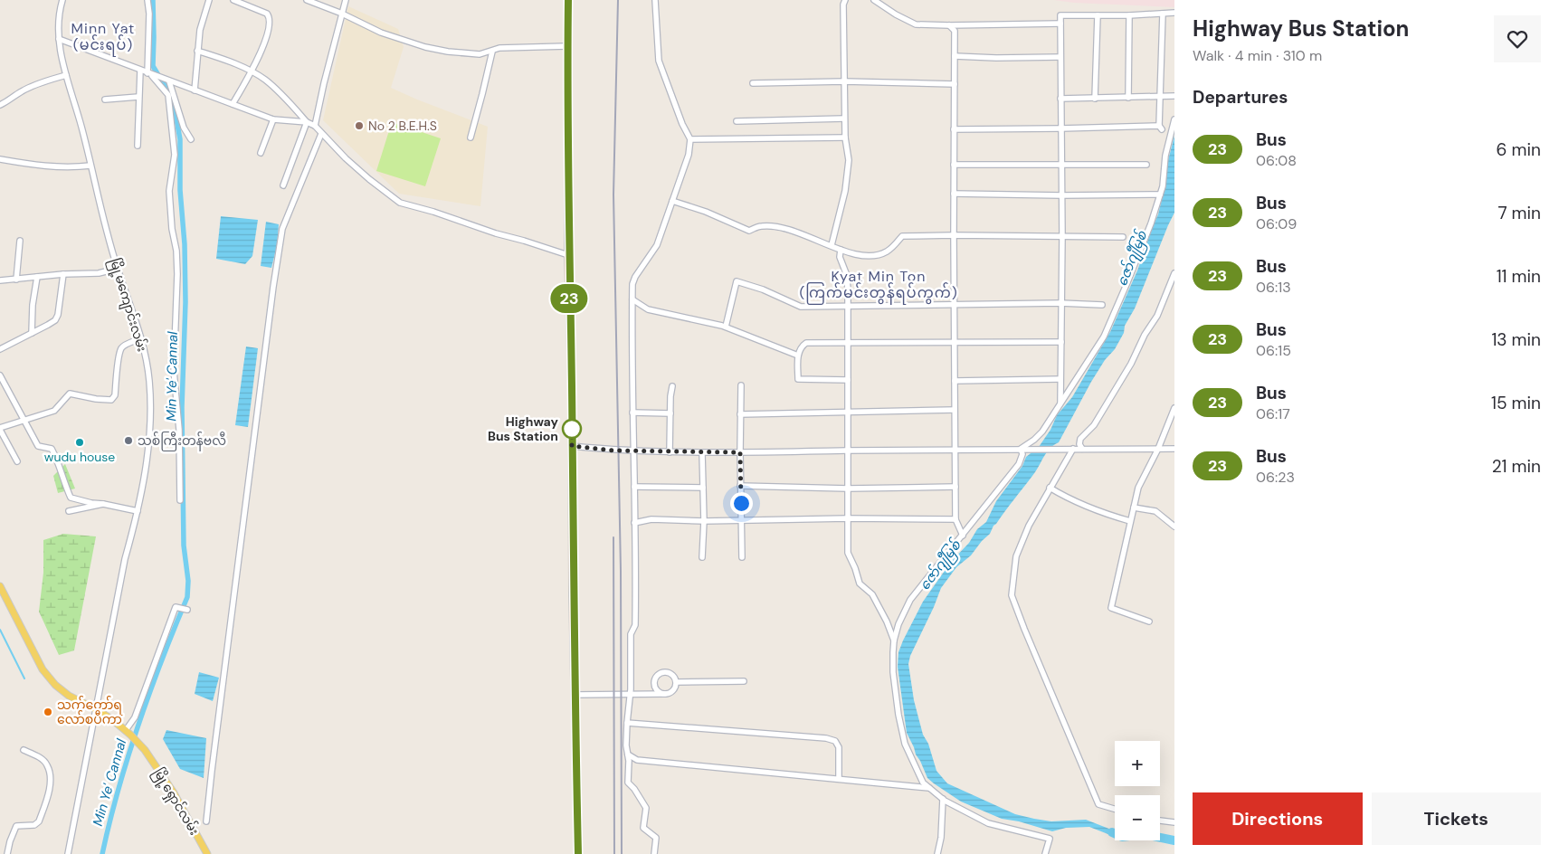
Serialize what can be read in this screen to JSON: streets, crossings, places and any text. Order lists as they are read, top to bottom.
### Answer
{
  "streets": {
    "main road": ["မြို့ရှောင်လမ်း"],
    "street": ["မြို့မကျောင်းလမ်း"]
  },
  "districts": ["Minn Yat (မင်းရပ်)", "Kyat Min Ton (ကြက်မင်းတွန်ရပ်ကွက်)"],
  "water": ["ဇော်ဂျီမြစ်", "Min Ye' Cannal"],
  "places": [
    "No 2 B.E.H.S",
    "Highway Bus Station",
    "သစ်ကြီးတန်ဗလီ",
    "wudu house",
    "သက်တော်ရ လော်စပီကာ"
  ],
  "lines": ["bus line 23"],
  "page": {
    "on_map": "23",
    "heading": [
      ["Highway Bus Station", "Walk · 4 min · 310 m"],
      "Departures"
    ],
    "list": [
      {
        "mark": "23",
        "name": "Bus",
        "note": "06:08",
        "value": "6 min"
      },
      {
        "mark": "23",
        "name": "Bus",
        "note": "06:09",
        "value": "7 min"
      },
      {
        "mark": "23",
        "name": "Bus",
        "note": "06:13",
        "value": "11 min"
      },
      {
        "mark": "23",
        "name": "Bus",
        "note": "06:15",
        "value": "13 min"
      },
      {
        "mark": "23",
        "name": "Bus",
        "note": "06:17",
        "value": "15 min"
      },
      {
        "mark": "23",
        "name": "Bus",
        "note": "06:23",
        "value": "21 min"
      }
    ],
    "map_buttons": ["+", "−"],
    "buttons": ["Directions", "Tickets"]
  }
}
